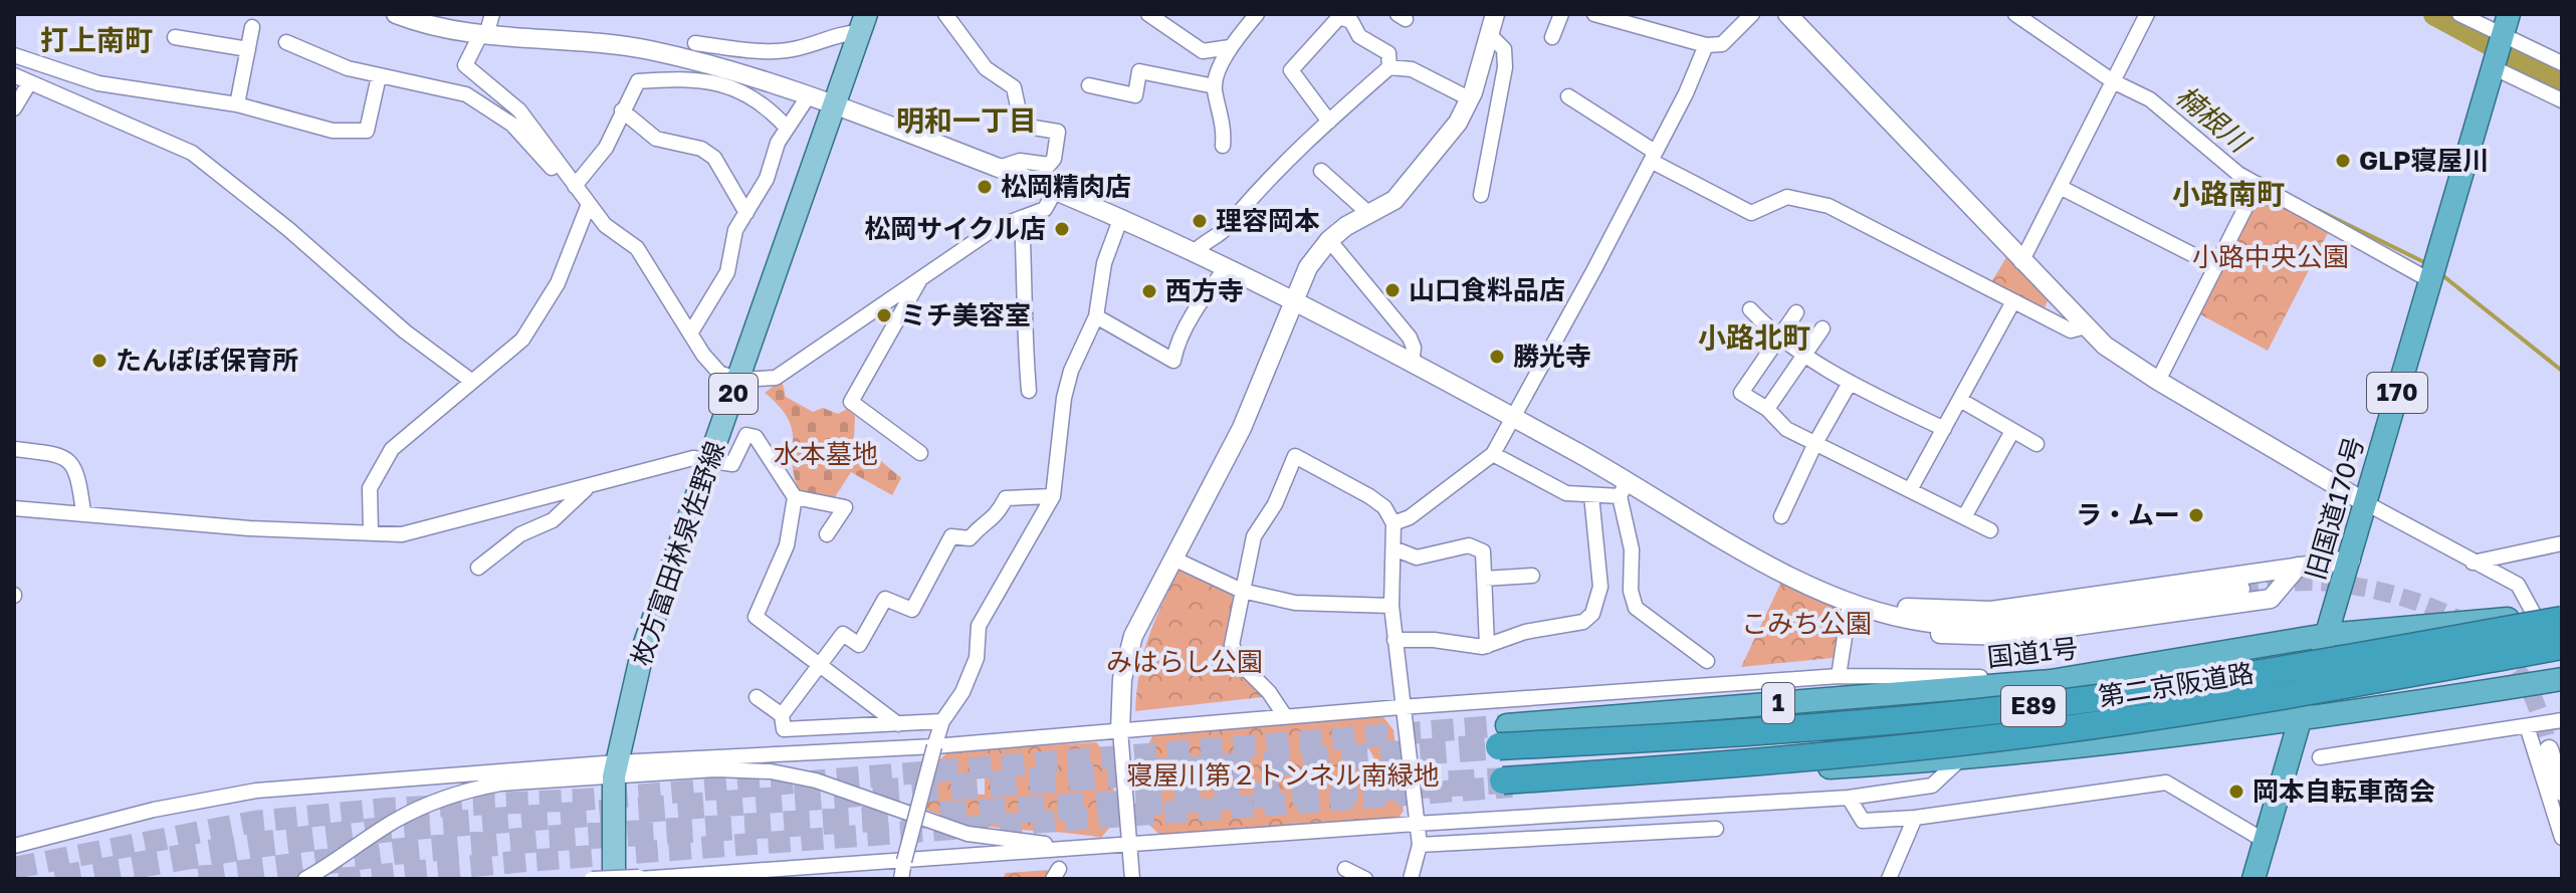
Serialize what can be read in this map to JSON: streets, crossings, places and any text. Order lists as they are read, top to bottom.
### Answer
{
  "streets": {
    "highway": [
      "170",
      "旧国道170号",
      "国道1号",
      "第二京阪道路",
      "1",
      "E89"
    ],
    "main road": ["20", "枚方富田林泉佐野線"]
  },
  "crossings": [
    ["旧国道170号", "国道1号"],
    ["国道1号", "第二京阪道路"]
  ],
  "districts": [
    "打上南町",
    "明和一丁目",
    "小路南町",
    "小路北町"
  ],
  "water": ["楠根川"],
  "parks": [
    "小路中央公園",
    "水本墓地",
    "こみち公園",
    "みはらし公園",
    "寝屋川第２トンネル南緑地"
  ],
  "places": [
    "GLP寝屋川",
    "松岡精肉店",
    "理容岡本",
    "松岡サイクル店",
    "山口食料品店",
    "西方寺",
    "ミチ美容室",
    "勝光寺",
    "たんぽぽ保育所",
    "ラ・ムー",
    "岡本自転車商会"
  ]
}
